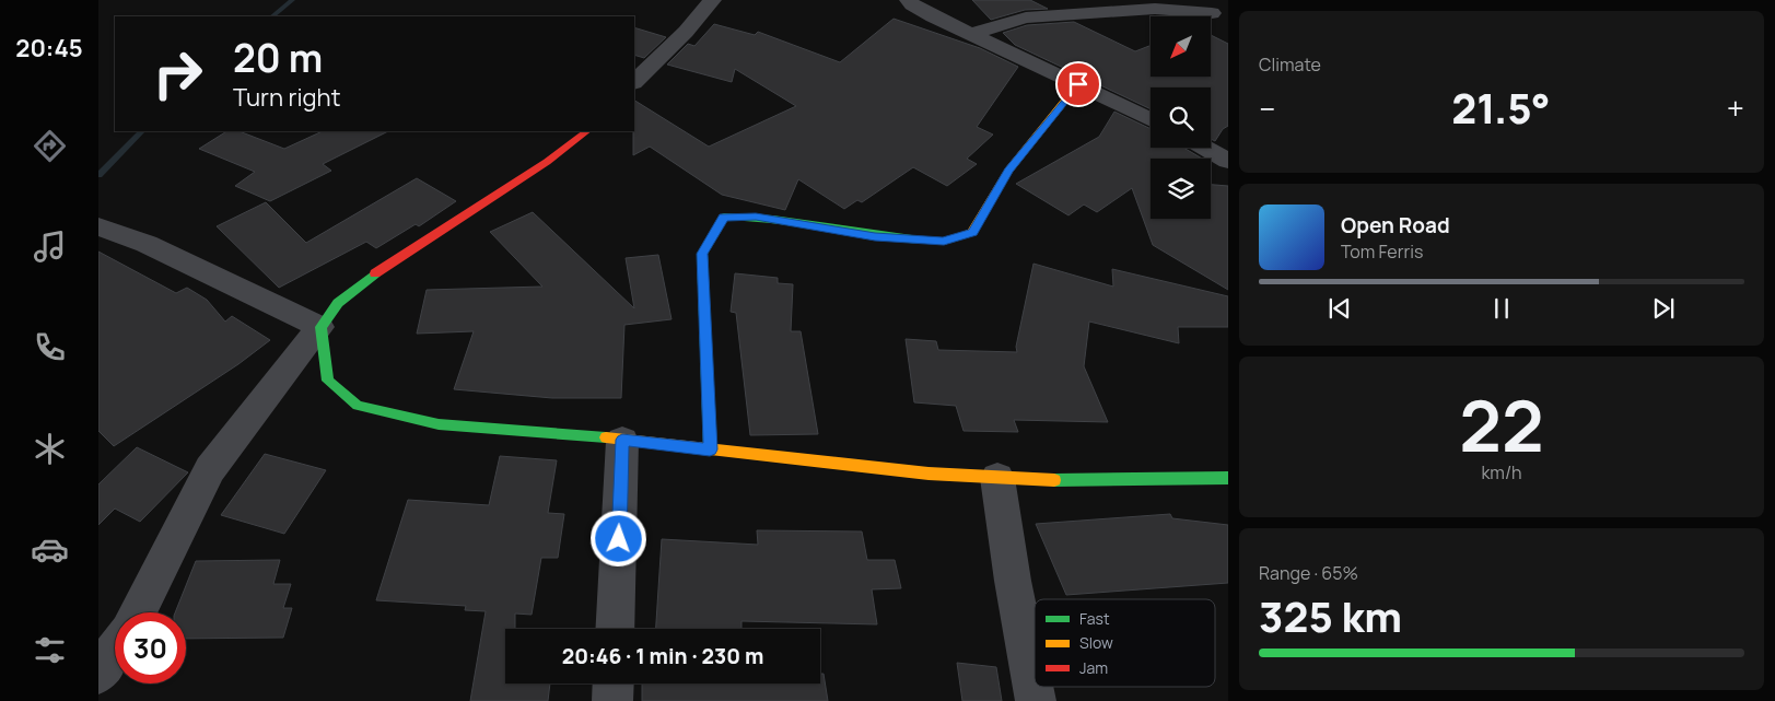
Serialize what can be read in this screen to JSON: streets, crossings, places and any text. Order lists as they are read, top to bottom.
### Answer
{
  "legend": ["Fast", "Slow", "Jam"],
  "north": "bottom left",
  "page": {
    "tabs": "20:45",
    "tile": [
      "Climate",
      ["22", "km/h"],
      ["Range · 65%", "325 km"]
    ],
    "turn": ["20 m", "Turn right"],
    "heat": ["−", "21.5°", "+"],
    "song": ["Open Road", "Tom Ferris"],
    "limit": "30",
    "trip": "20:46 · 1 min · 230 m"
  }
}
